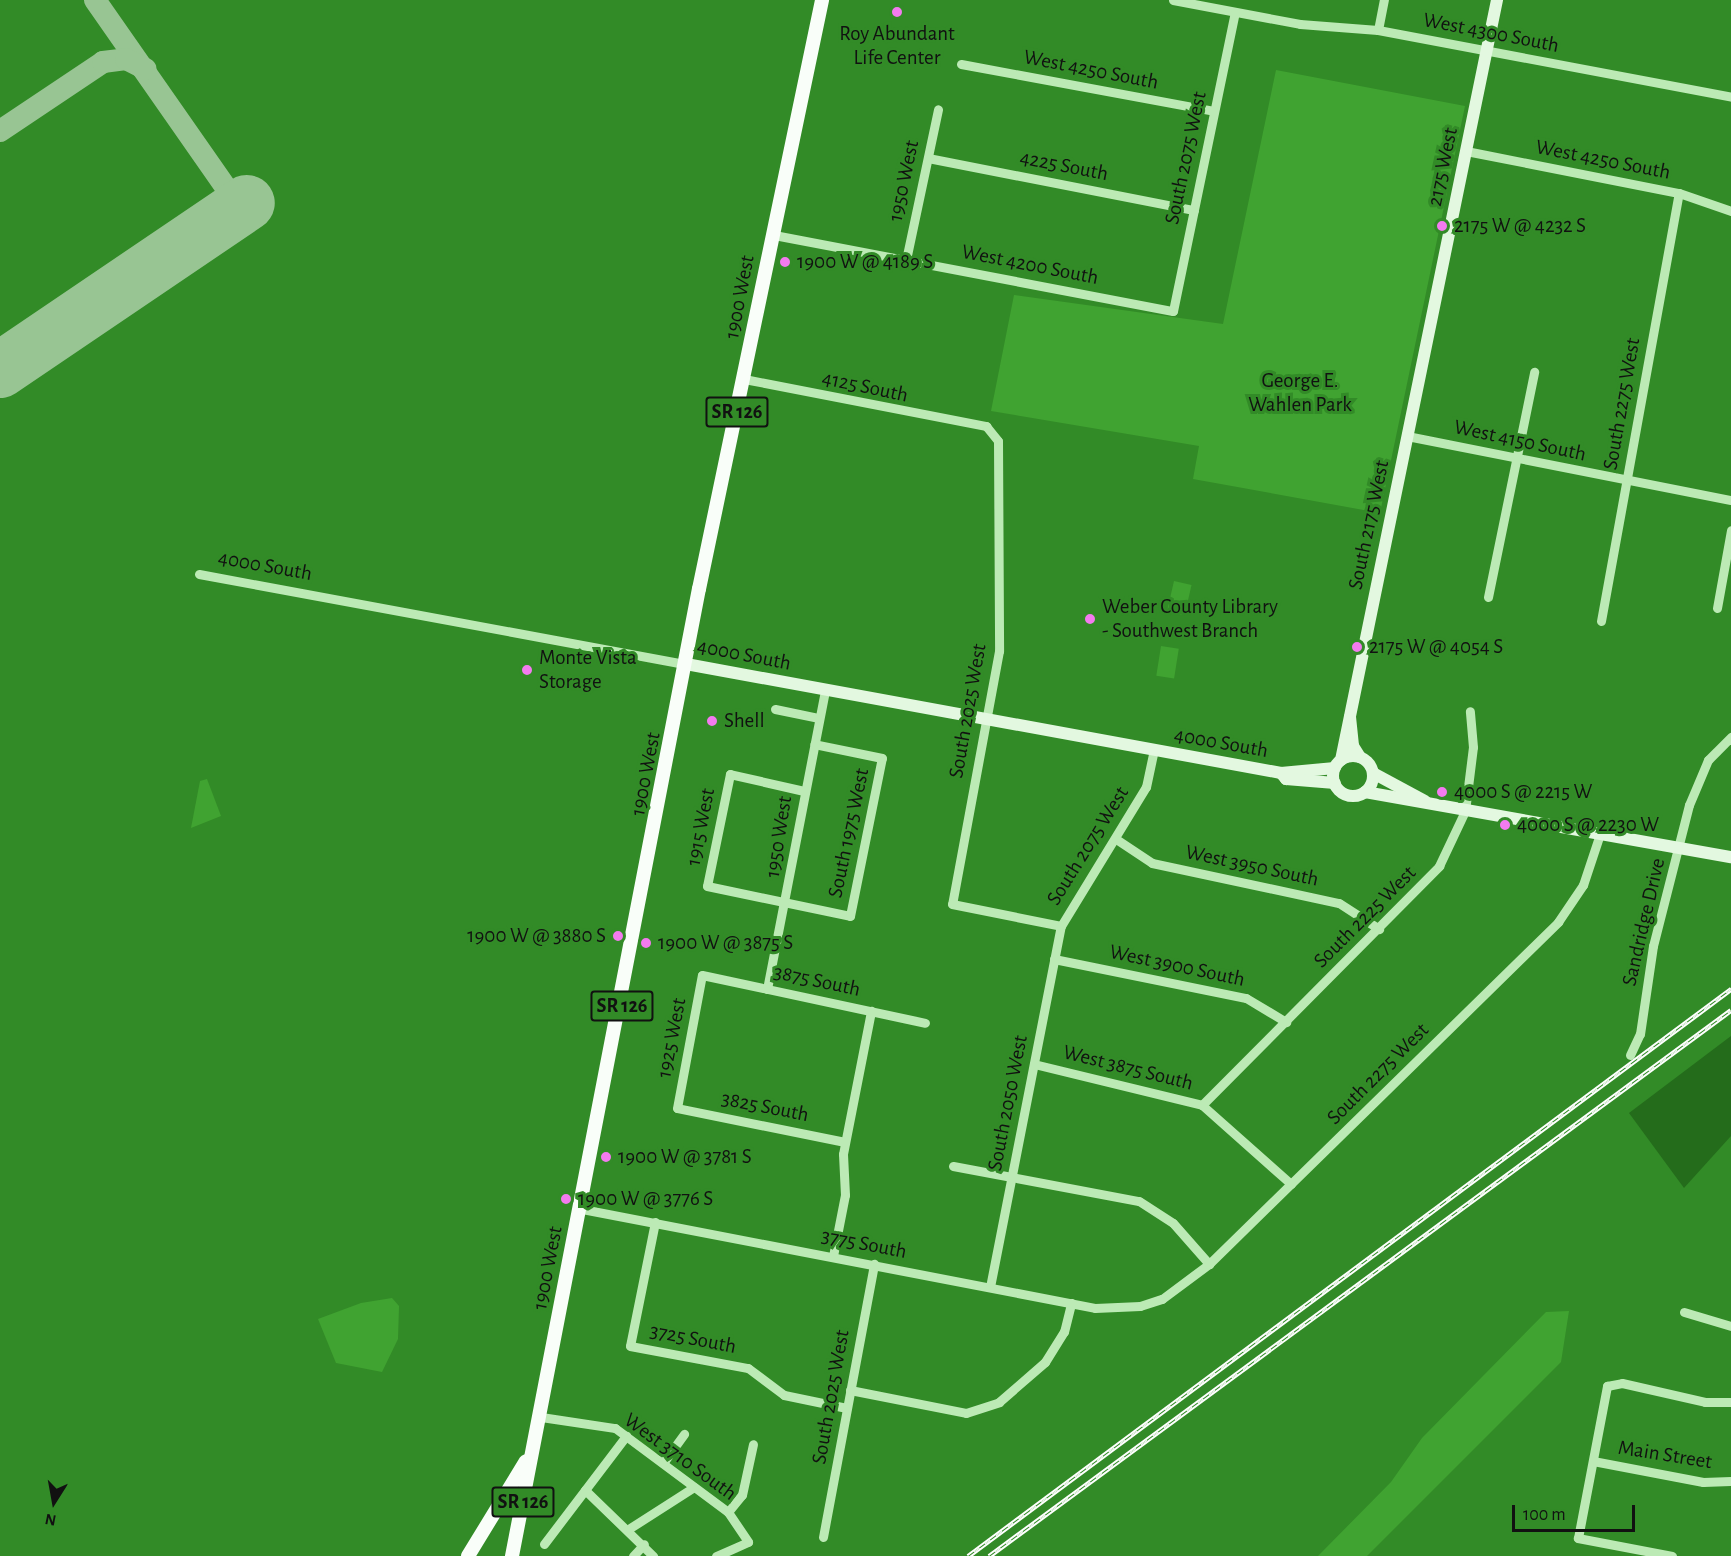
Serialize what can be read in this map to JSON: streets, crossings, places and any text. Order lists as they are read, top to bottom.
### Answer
{
  "streets": {
    "main road": ["1900 West", "SR 126"],
    "street": [
      "West 4300 South",
      "West 4250 South",
      "South 2075 West",
      "4225 South",
      "2175 West",
      "1950 West",
      "West 4200 South",
      "4125 South",
      "South 2275 West",
      "West 4150 South",
      "South 2175 West",
      "4000 South",
      "South 2025 West",
      "1915 West",
      "South 1975 West",
      "West 3950 South",
      "South 2225 West",
      "Sandridge Drive",
      "West 3900 South",
      "3875 South",
      "1925 West",
      "West 3875 South",
      "South 2050 West",
      "3825 South",
      "3775 South",
      "3725 South",
      "Main Street",
      "West 3710 South"
    ]
  },
  "crossings": [
    ["West 4300 South", "South 2075 West"],
    ["West 4300 South", "2175 West"],
    ["West 4250 South", "South 2075 West"],
    ["West 4250 South", "2175 West"],
    ["West 4250 South", "South 2275 West"],
    ["South 2075 West", "4225 South"],
    ["South 2075 West", "West 4200 South"],
    ["South 2075 West", "4000 South"],
    ["South 2075 West", "South 2025 West"],
    ["South 2075 West", "West 3950 South"],
    ["South 2075 West", "South 2050 West"],
    ["4225 South", "1950 West"],
    ["2175 West", "South 2175 West"],
    ["1950 West", "West 4200 South"],
    ["1950 West", "4000 South"],
    ["1950 West", "1915 West"],
    ["1950 West", "South 1975 West"],
    ["1950 West", "3875 South"],
    ["West 4200 South", "1900 West"],
    ["1900 West", "4125 South"],
    ["1900 West", "4000 South"],
    ["1900 West", "3775 South"],
    ["1900 West", "West 3710 South"],
    ["4125 South", "South 2025 West"],
    ["South 2275 West", "West 4150 South"],
    ["South 2275 West", "West 3875 South"],
    ["South 2275 West", "3775 South"],
    ["West 4150 South", "South 2175 West"],
    ["South 2175 West", "4000 South"],
    ["4000 South", "South 2025 West"],
    ["South 2025 West", "South 2050 West"],
    ["South 2025 West", "3775 South"],
    ["South 2025 West", "3725 South"],
    ["1915 West", "South 1975 West"],
    ["West 3950 South", "South 2225 West"],
    ["South 2225 West", "West 3900 South"],
    ["South 2225 West", "West 3875 South"],
    ["West 3900 South", "South 2050 West"],
    ["3875 South", "1925 West"],
    ["1925 West", "3825 South"],
    ["West 3875 South", "South 2050 West"],
    ["South 2050 West", "3775 South"],
    ["3775 South", "3725 South"]
  ],
  "parks": ["George E. Wahlen Park"],
  "places": [
    "Roy Abundant Life Center",
    "2175 W @ 4232 S",
    "1900 W @ 4189 S",
    "Weber County Library - Southwest Branch",
    "2175 W @ 4054 S",
    "Monte Vista Storage",
    "Shell",
    "4000 S @ 2215 W",
    "4000 S @ 2230 W",
    "1900 W @ 3880 S",
    "1900 W @ 3875 S",
    "1900 W @ 3781 S",
    "1900 W @ 3776 S"
  ],
  "scale_bar": "100 m",
  "north": "bottom"
}
